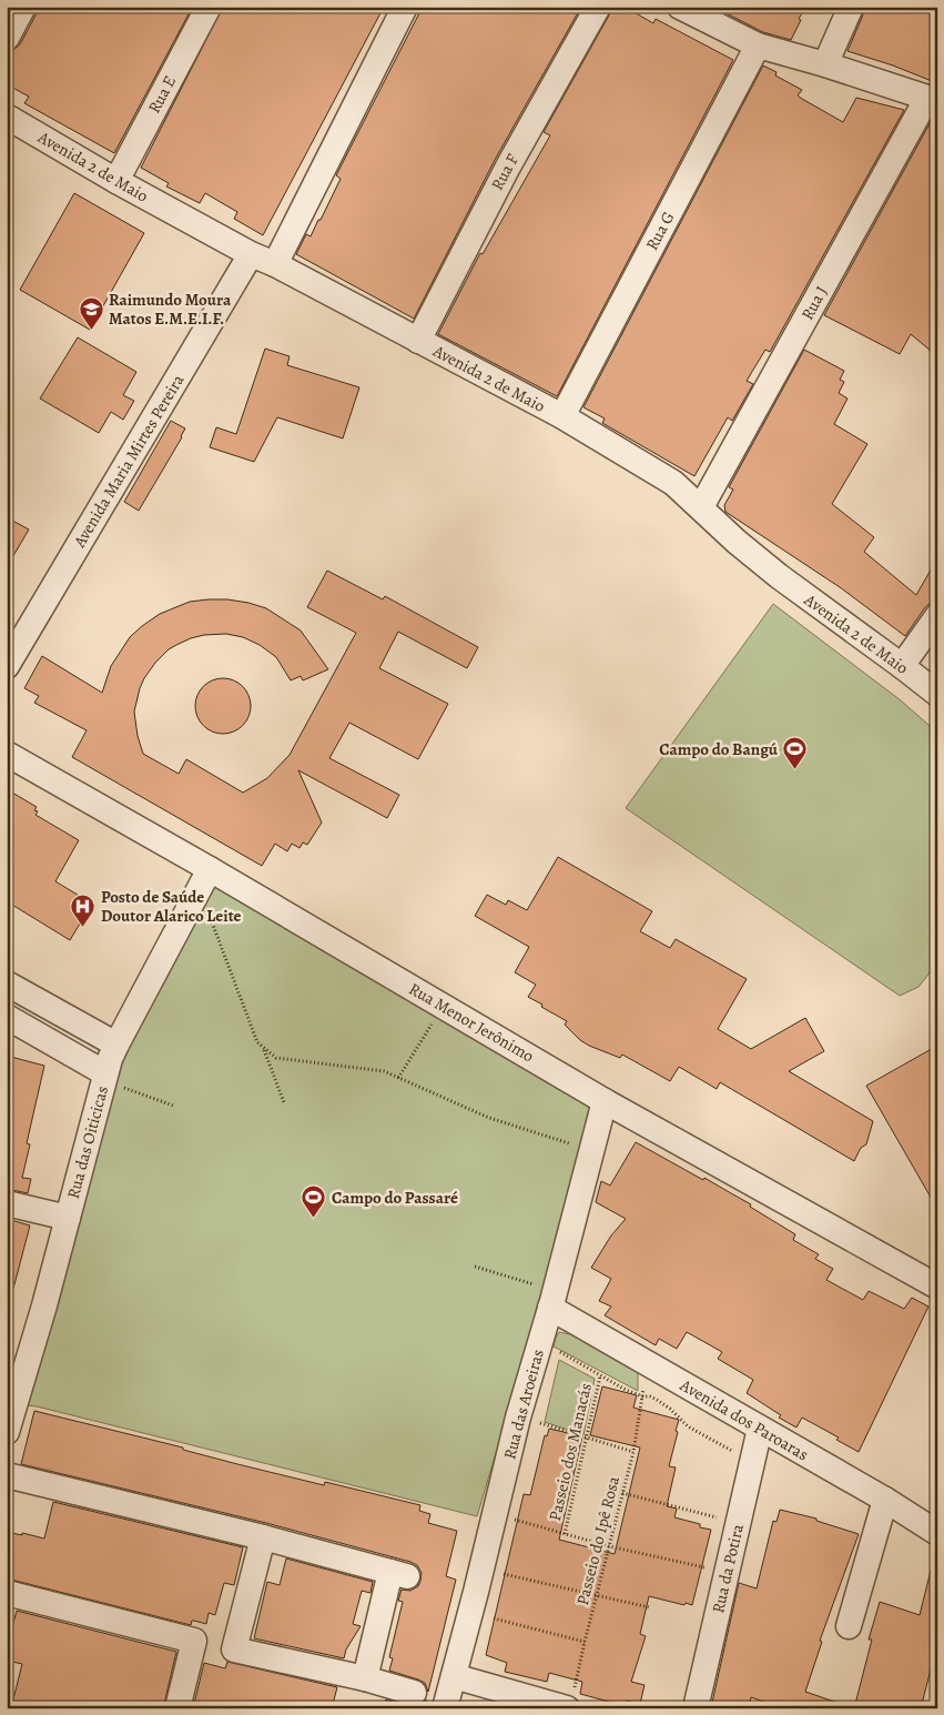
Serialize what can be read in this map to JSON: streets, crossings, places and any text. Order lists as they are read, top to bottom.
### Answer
{
  "streets": {
    "street": [
      "Rua E",
      "Avenida 2 de Maio",
      "Rua F",
      "Rua G",
      "Rua J",
      "Avenida Maria Mirtes Pereira",
      "Rua Menor Jerônimo",
      "Rua das Oiticicas",
      "Rua das Aroeiras",
      "Avenida dos Paroaras",
      "Rua da Potira"
    ],
    "path": ["Passeio dos Manacás", "Passeio do Ipê Rosa"]
  },
  "crossings": [
    ["Rua E", "Avenida 2 de Maio"],
    ["Avenida 2 de Maio", "Rua F"],
    ["Avenida 2 de Maio", "Rua G"],
    ["Avenida 2 de Maio", "Rua J"],
    ["Avenida 2 de Maio", "Avenida Maria Mirtes Pereira"],
    ["Rua Menor Jerônimo", "Rua das Oiticicas"],
    ["Rua Menor Jerônimo", "Rua das Aroeiras"],
    ["Rua das Aroeiras", "Avenida dos Paroaras"],
    ["Avenida dos Paroaras", "Rua da Potira"]
  ],
  "places": {
    "school or university": ["Raimundo Moura Matos E.M.E.I.F."],
    "sports": ["Campo do Bangú", "Campo do Passaré"],
    "hospital": ["Posto de Saúde Doutor Alarico Leite"]
  }
}
